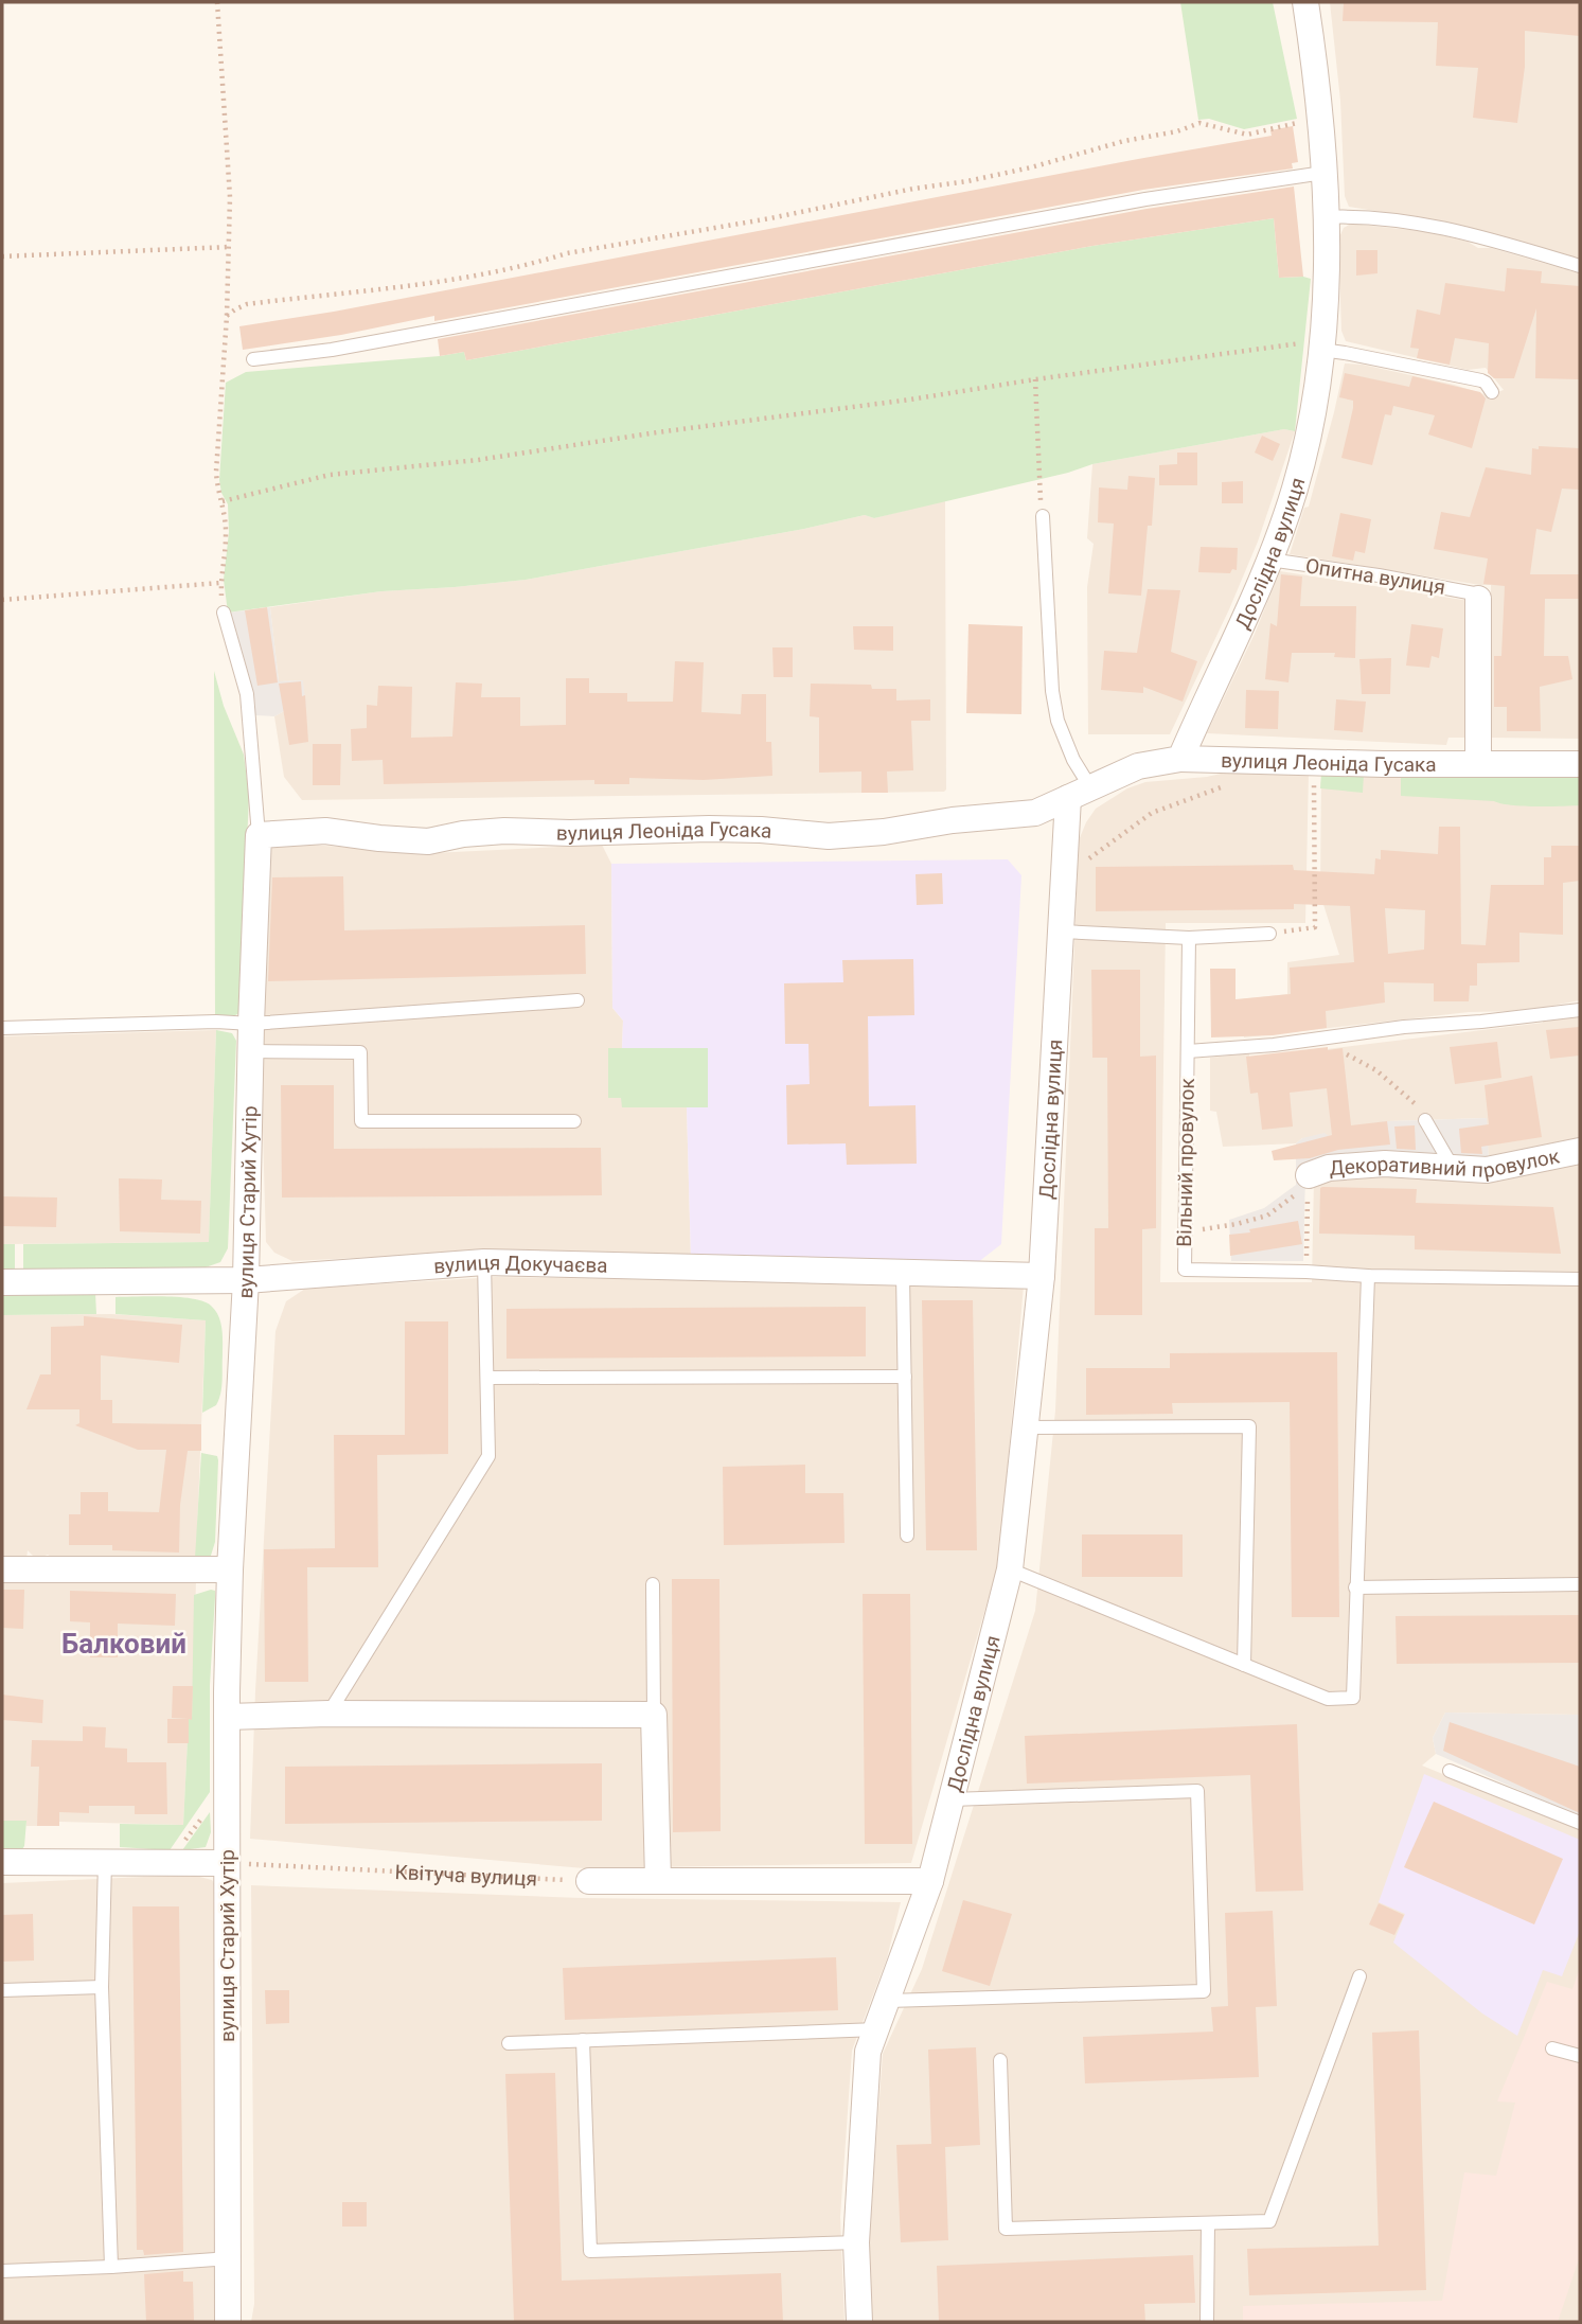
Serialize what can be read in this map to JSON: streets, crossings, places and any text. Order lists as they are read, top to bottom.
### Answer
{
  "streets": {
    "street": [
      "Дослідна вулиця",
      "вулиця Леоніда Гусака",
      "Декоративний провулок",
      "вулиця Старий Хутір",
      "вулиця Докучаєва"
    ],
    "lane": ["Опитна вулиця", "Вільний провулок"],
    "path": ["Квітуча вулиця"]
  },
  "crossings": [
    ["Дослідна вулиця", "Опитна вулиця"],
    ["Дослідна вулиця", "вулиця Леоніда Гусака"],
    ["Дослідна вулиця", "вулиця Докучаєва"],
    ["вулиця Леоніда Гусака", "вулиця Старий Хутір"],
    ["вулиця Старий Хутір", "вулиця Докучаєва"],
    ["вулиця Старий Хутір", "Квітуча вулиця"]
  ],
  "districts": ["Балковий"]
}
